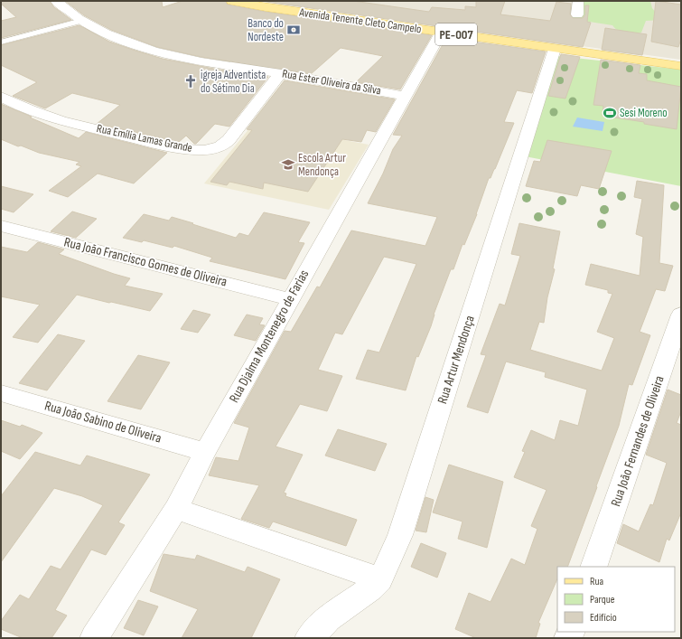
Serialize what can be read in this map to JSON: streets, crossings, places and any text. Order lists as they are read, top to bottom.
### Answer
{
  "streets": {
    "main road": ["Avenida Tenente Cleto Campelo", "PE-007"],
    "street": [
      "Rua Ester Oliveira da Silva",
      "Rua Emília Lamas Grande",
      "Rua João Francisco Gomes de Oliveira",
      "Rua Djalma Montenegro de Farias",
      "Rua Artur Mendonça",
      "Rua João Sabino de Oliveira",
      "Rua João Fernandes de Oliveira"
    ]
  },
  "crossings": [
    ["Avenida Tenente Cleto Campelo", "Rua Djalma Montenegro de Farias"],
    ["Avenida Tenente Cleto Campelo", "Rua Artur Mendonça"],
    ["Rua Ester Oliveira da Silva", "Rua Emília Lamas Grande"],
    ["Rua Ester Oliveira da Silva", "Rua Djalma Montenegro de Farias"],
    ["Rua João Francisco Gomes de Oliveira", "Rua Djalma Montenegro de Farias"],
    ["Rua Djalma Montenegro de Farias", "Rua João Sabino de Oliveira"]
  ],
  "places": {
    "bank": ["Banco do Nordeste"],
    "church": ["igreja Adventista do Sétimo Dia"],
    "sports": ["Sesi Moreno"],
    "school or university": ["Escola Artur Mendonça"]
  },
  "legend": ["Rua", "Parque", "Edifício"]
}
